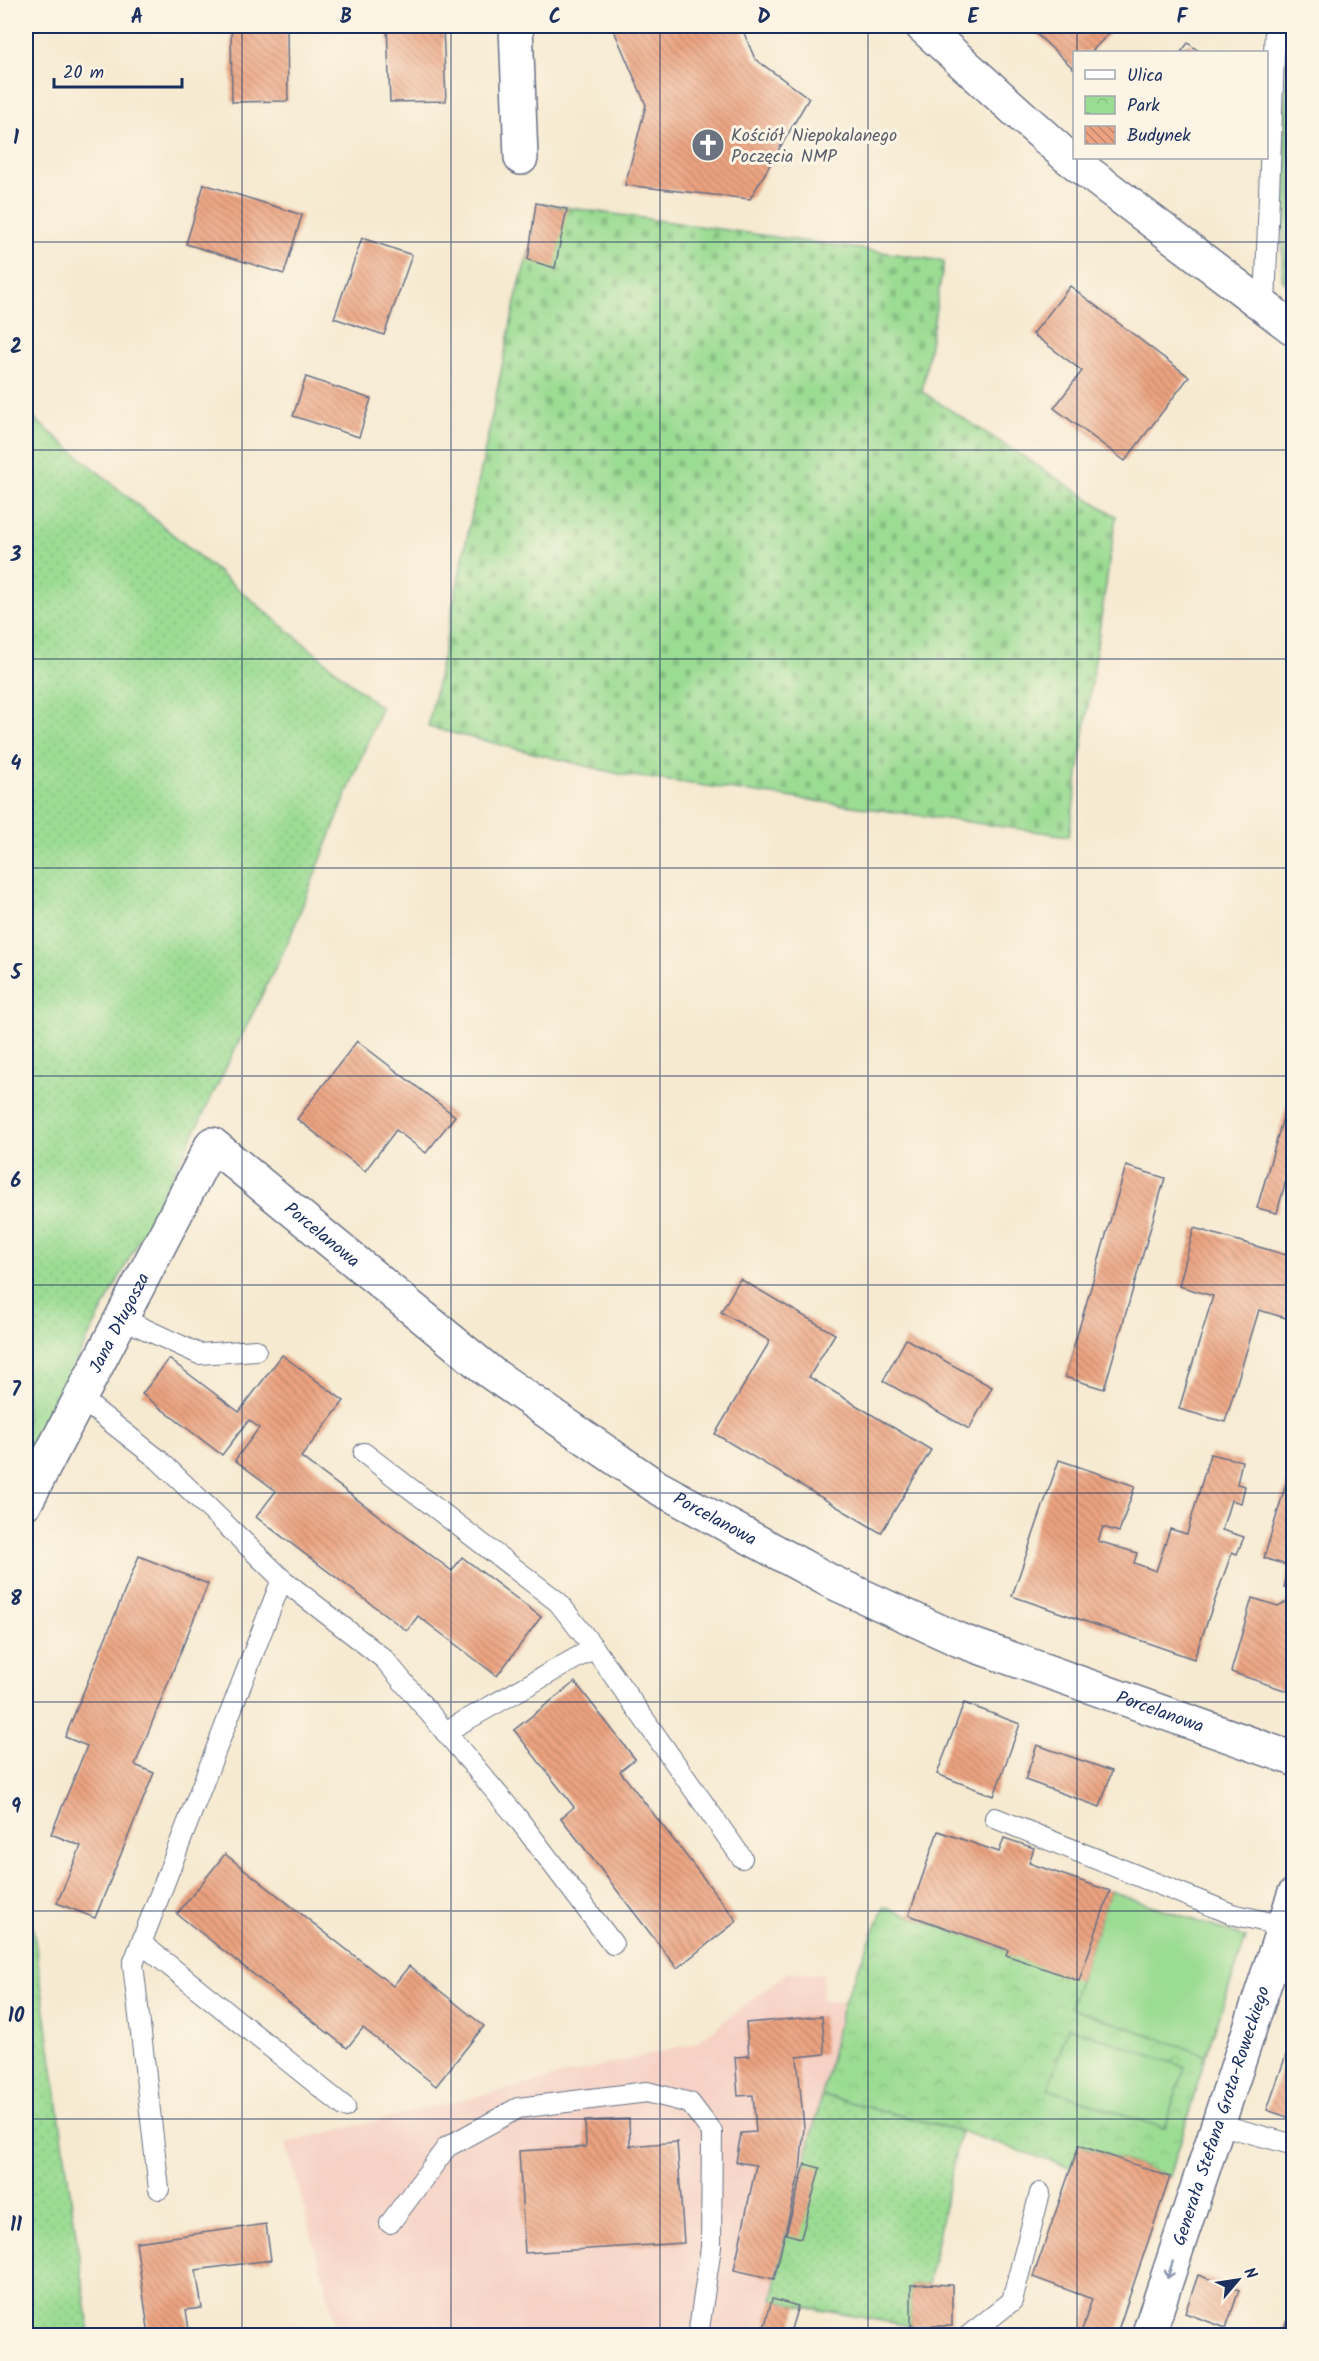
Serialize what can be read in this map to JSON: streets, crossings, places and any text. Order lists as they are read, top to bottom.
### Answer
{
  "streets": {
    "street": ["Porcelanowa", "Jana Długosza", "Generała Stefana Grota-Roweckiego"]
  },
  "crossings": [
    ["Porcelanowa", "Jana Długosza"]
  ],
  "one_way": ["Generała Stefana Grota-Roweckiego"],
  "places": {
    "church": ["Kościół Niepokalanego Poczęcia NMP"]
  },
  "legend": ["Ulica", "Park", "Budynek"],
  "scale_bar": "20 m",
  "north": "top right",
  "grid": {
    "columns": [
      "A",
      "B",
      "C",
      "D",
      "E",
      "F"
    ],
    "rows": [
      "1",
      "2",
      "3",
      "4",
      "5",
      "6",
      "7",
      "8",
      "9",
      "10",
      "11"
    ]
  }
}
